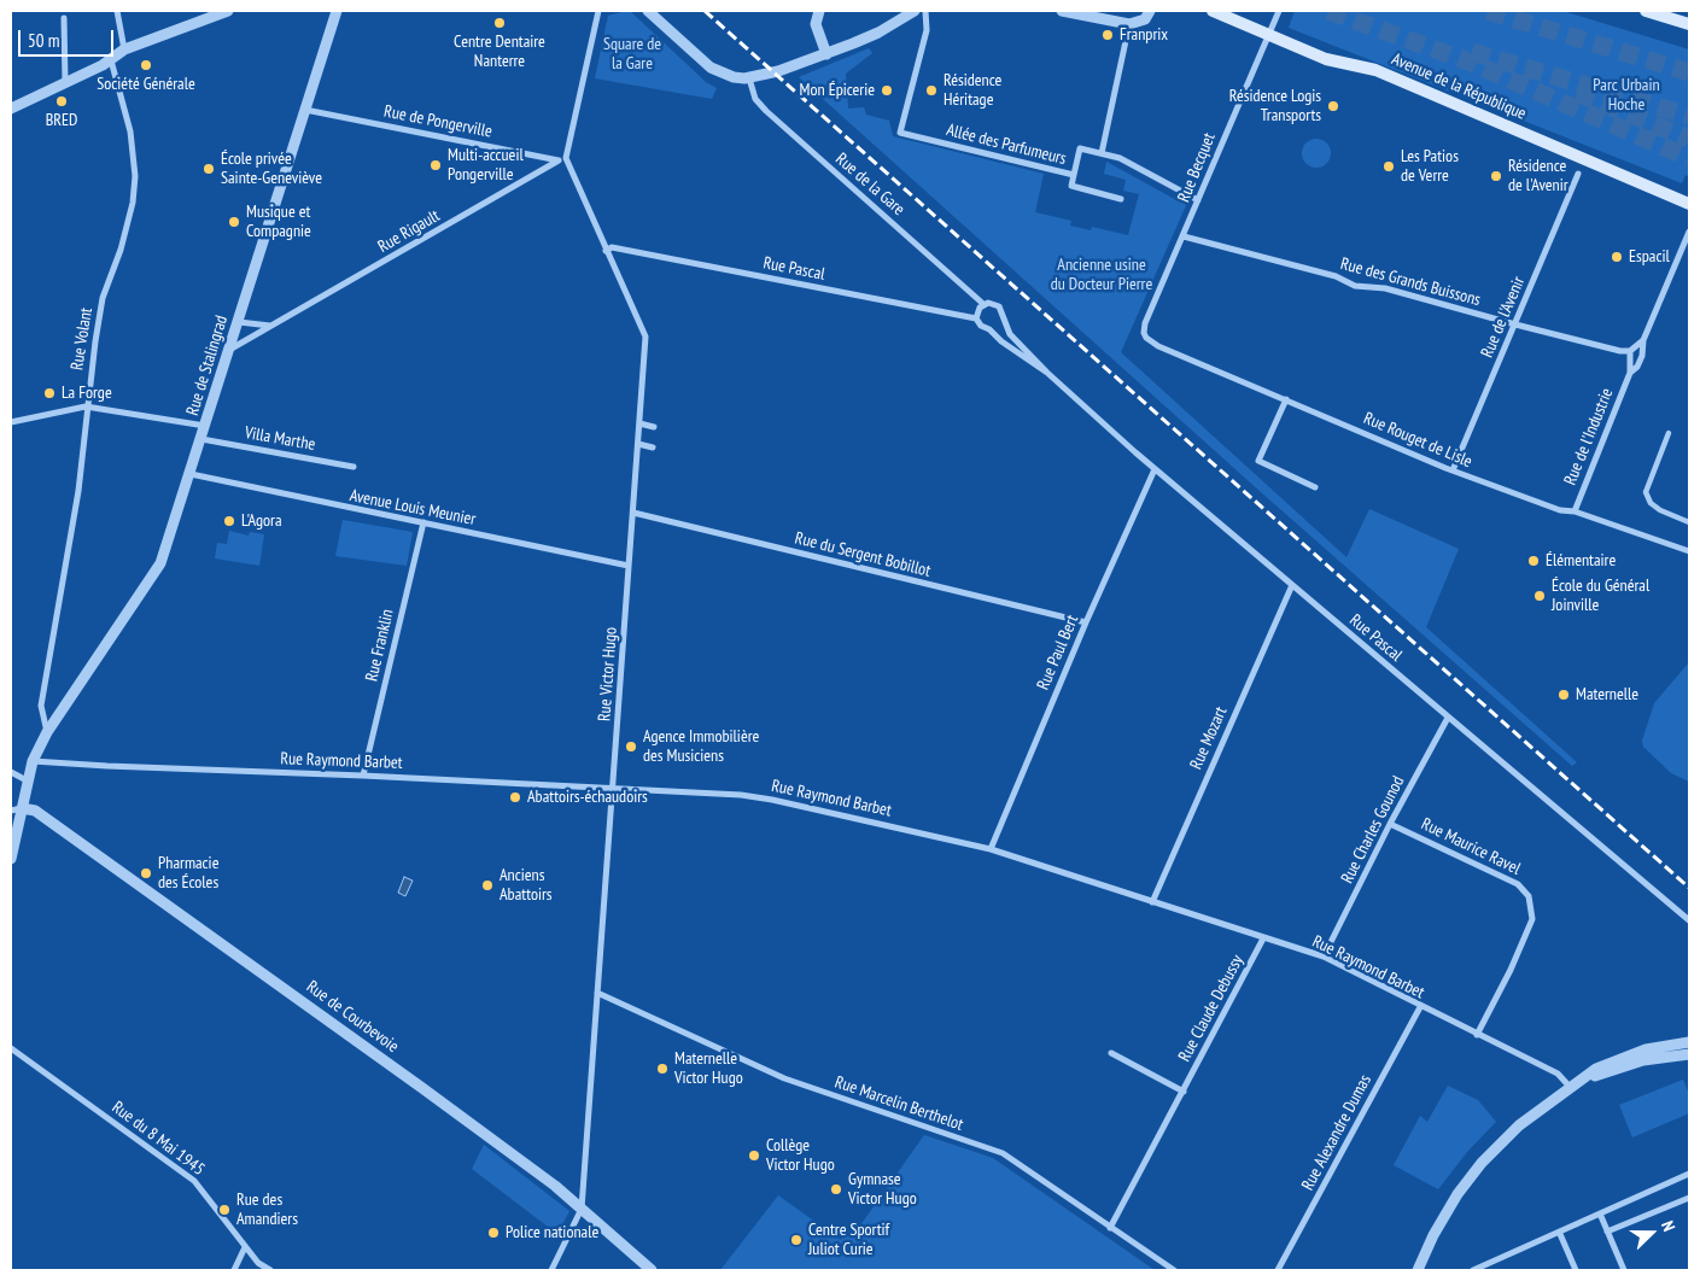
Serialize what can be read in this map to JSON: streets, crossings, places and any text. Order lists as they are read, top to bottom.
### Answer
{
  "streets": {
    "main road": ["Avenue de la République"],
    "street": [
      "Rue de Pongerville",
      "Allée des Parfumeurs",
      "Rue Becquet",
      "Rue de la Gare",
      "Rue Rigault",
      "Rue Pascal",
      "Rue des Grands Buissons",
      "Rue de l'Avenir",
      "Rue Volant",
      "Rue de Stalingrad",
      "Rue de l'Industrie",
      "Villa Marthe",
      "Rue Rouget de Lisle",
      "Avenue Louis Meunier",
      "Rue du Sergent Bobillot",
      "Rue Franklin",
      "Rue Paul Bert",
      "Rue Victor Hugo",
      "Rue Mozart",
      "Rue Raymond Barbet",
      "Rue Charles Gounod",
      "Rue Maurice Ravel",
      "Rue Claude Debussy",
      "Rue de Courbevoie",
      "Rue Marcelin Berthelot",
      "Rue Alexandre Dumas",
      "Rue du 8 Mai 1945"
    ]
  },
  "crossings": [
    ["Avenue de la République", "Rue Becquet"],
    ["Rue de Pongerville", "Rue Rigault"],
    ["Rue de Pongerville", "Rue de Stalingrad"],
    ["Rue de Pongerville", "Rue Victor Hugo"],
    ["Allée des Parfumeurs", "Rue Becquet"],
    ["Rue Becquet", "Rue des Grands Buissons"],
    ["Rue Becquet", "Rue Rouget de Lisle"],
    ["Rue de la Gare", "Rue Pascal"],
    ["Rue Rigault", "Rue de Stalingrad"],
    ["Rue Rigault", "Rue Victor Hugo"],
    ["Rue Pascal", "Rue Paul Bert"],
    ["Rue Pascal", "Rue Victor Hugo"],
    ["Rue Pascal", "Rue Mozart"],
    ["Rue Pascal", "Rue Charles Gounod"],
    ["Rue des Grands Buissons", "Rue de l'Avenir"],
    ["Rue des Grands Buissons", "Rue de l'Industrie"],
    ["Rue de l'Avenir", "Rue Rouget de Lisle"],
    ["Rue Volant", "Rue de Stalingrad"],
    ["Rue de Stalingrad", "Villa Marthe"],
    ["Rue de Stalingrad", "Avenue Louis Meunier"],
    ["Rue de Stalingrad", "Rue Raymond Barbet"],
    ["Rue de Stalingrad", "Rue de Courbevoie"],
    ["Rue de l'Industrie", "Rue Rouget de Lisle"],
    ["Avenue Louis Meunier", "Rue Franklin"],
    ["Avenue Louis Meunier", "Rue Victor Hugo"],
    ["Rue du Sergent Bobillot", "Rue Paul Bert"],
    ["Rue du Sergent Bobillot", "Rue Victor Hugo"],
    ["Rue Franklin", "Rue Raymond Barbet"],
    ["Rue Paul Bert", "Rue Raymond Barbet"],
    ["Rue Victor Hugo", "Rue Raymond Barbet"],
    ["Rue Victor Hugo", "Rue de Courbevoie"],
    ["Rue Victor Hugo", "Rue Marcelin Berthelot"],
    ["Rue Mozart", "Rue Raymond Barbet"],
    ["Rue Raymond Barbet", "Rue Charles Gounod"],
    ["Rue Raymond Barbet", "Rue Maurice Ravel"],
    ["Rue Raymond Barbet", "Rue Claude Debussy"],
    ["Rue Raymond Barbet", "Rue Alexandre Dumas"],
    ["Rue Charles Gounod", "Rue Maurice Ravel"],
    ["Rue Claude Debussy", "Rue Marcelin Berthelot"]
  ],
  "parks": ["Square de la Gare", "Parc Urbain Hoche", "Ancienne usine du Docteur Pierre"],
  "places": [
    "Centre Dentaire Nanterre",
    "Franprix",
    "Société Générale",
    "Mon Épicerie",
    "Résidence Héritage",
    "BRED",
    "Résidence Logis Transports",
    "Multi-accueil Pongerville",
    "Les Patios de Verre",
    "École privée Sainte-Geneviève",
    "Résidence de l'Avenir",
    "Musique et Compagnie",
    "Espacil",
    "La Forge",
    "L'Agora",
    "Élémentaire",
    "École du Général Joinville",
    "Maternelle",
    "Agence Immobilière des Musiciens",
    "Abattoirs-échaudoirs",
    "Pharmacie des Écoles",
    "Anciens Abattoirs",
    "Maternelle Victor Hugo",
    "Collège Victor Hugo",
    "Gymnase Victor Hugo",
    "Rue des Amandiers",
    "Police nationale",
    "Centre Sportif Juliot Curie"
  ],
  "scale_bar": "50 m",
  "north": "right"
}
